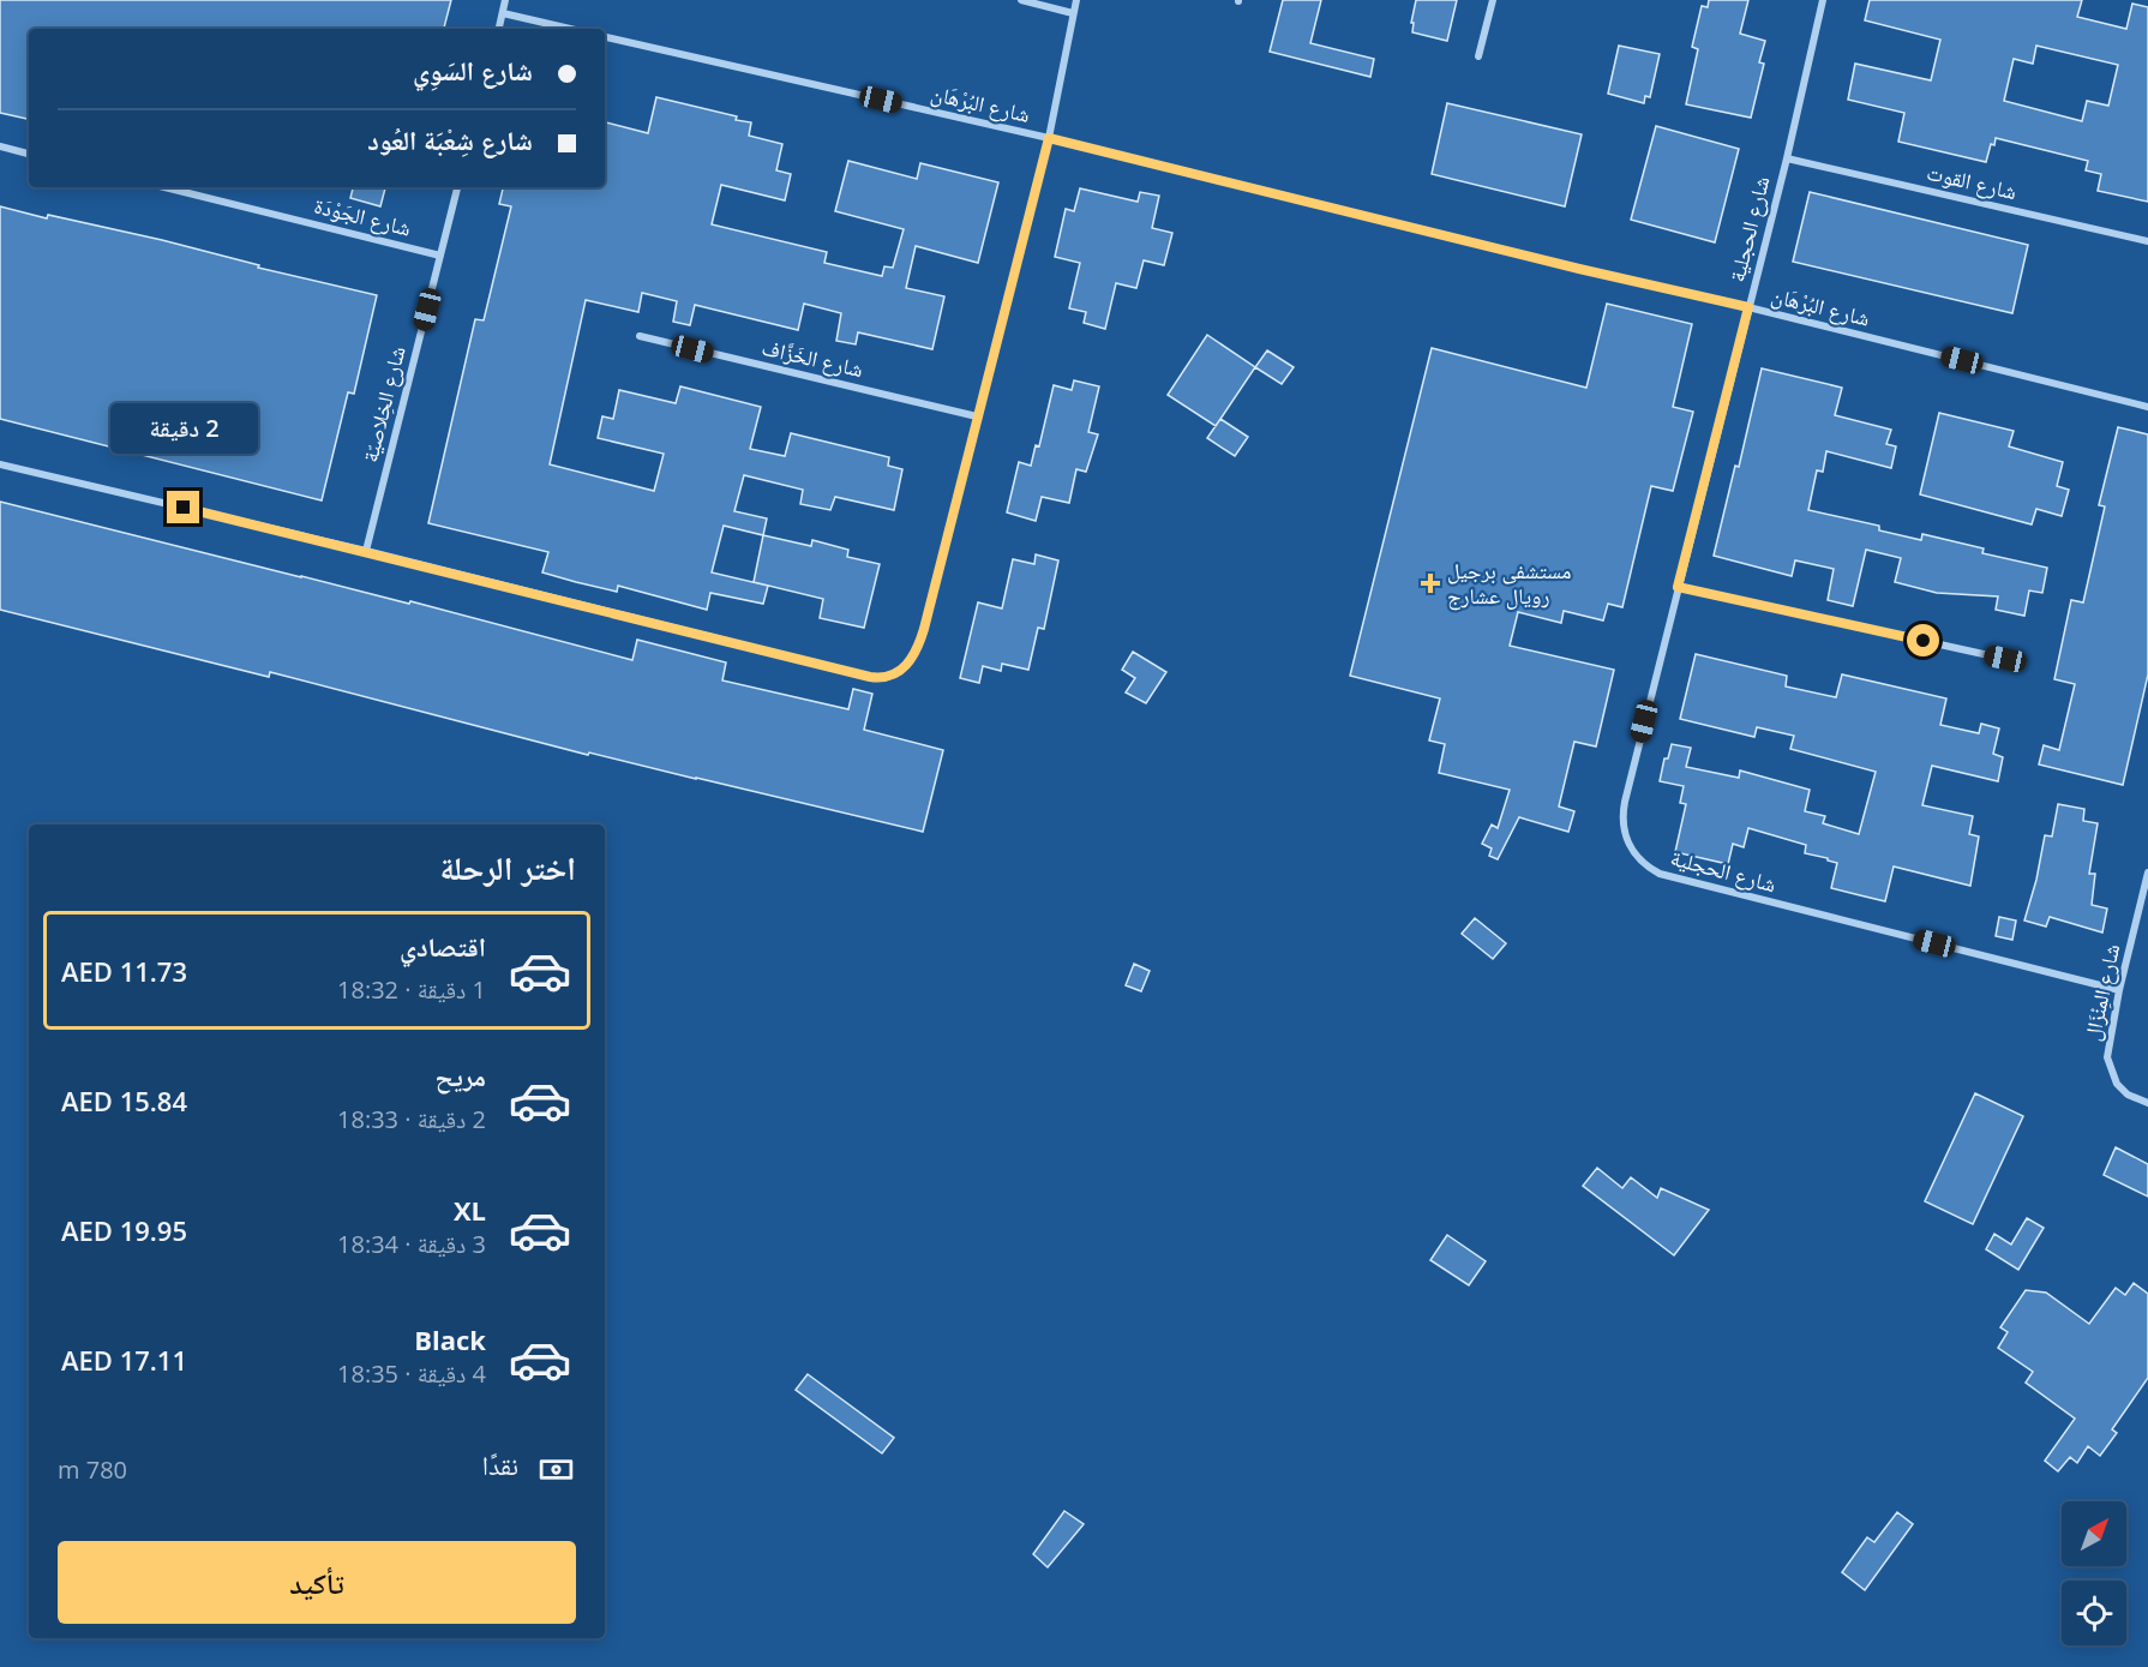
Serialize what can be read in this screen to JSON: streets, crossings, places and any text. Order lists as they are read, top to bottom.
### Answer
{
  "streets": {
    "street": [
      "شارع البُرْهَان",
      "شارع القوت",
      "شارع الجَوْدَة",
      "شارع الحجلية",
      "شارع الخَزَّاف",
      "شارع الخِلاصيّة",
      "شارع المِنْزَال"
    ]
  },
  "crossings": [
    ["شارع البُرْهَان", "شارع الحجلية"],
    ["شارع القوت", "شارع الحجلية"],
    ["شارع الجَوْدَة", "شارع الخِلاصيّة"],
    ["شارع الحجلية", "شارع المِنْزَال"]
  ],
  "places": {
    "health": ["مستشفى برجيل رويال عشارج"]
  },
  "north": "top right",
  "page": {
    "banner": ["شارع السَوِي", "شارع شِعْبَة العُود"],
    "bubble": "2 دقيقة",
    "heading": "اختر الرحلة",
    "list": [
      {
        "name": "اقتصادي",
        "note": "1 دقيقة · 18:32",
        "value": "AED 11.73"
      },
      {
        "name": "مريح",
        "note": "2 دقيقة · 18:33",
        "value": "AED 15.84"
      },
      {
        "name": "XL",
        "note": "3 دقيقة · 18:34",
        "value": "AED 19.95"
      },
      {
        "name": "Black",
        "note": "4 دقيقة · 18:35",
        "value": "AED 17.11"
      }
    ],
    "pay": ["نقدًا", "780 m"],
    "buttons": "تأكيد"
  }
}
